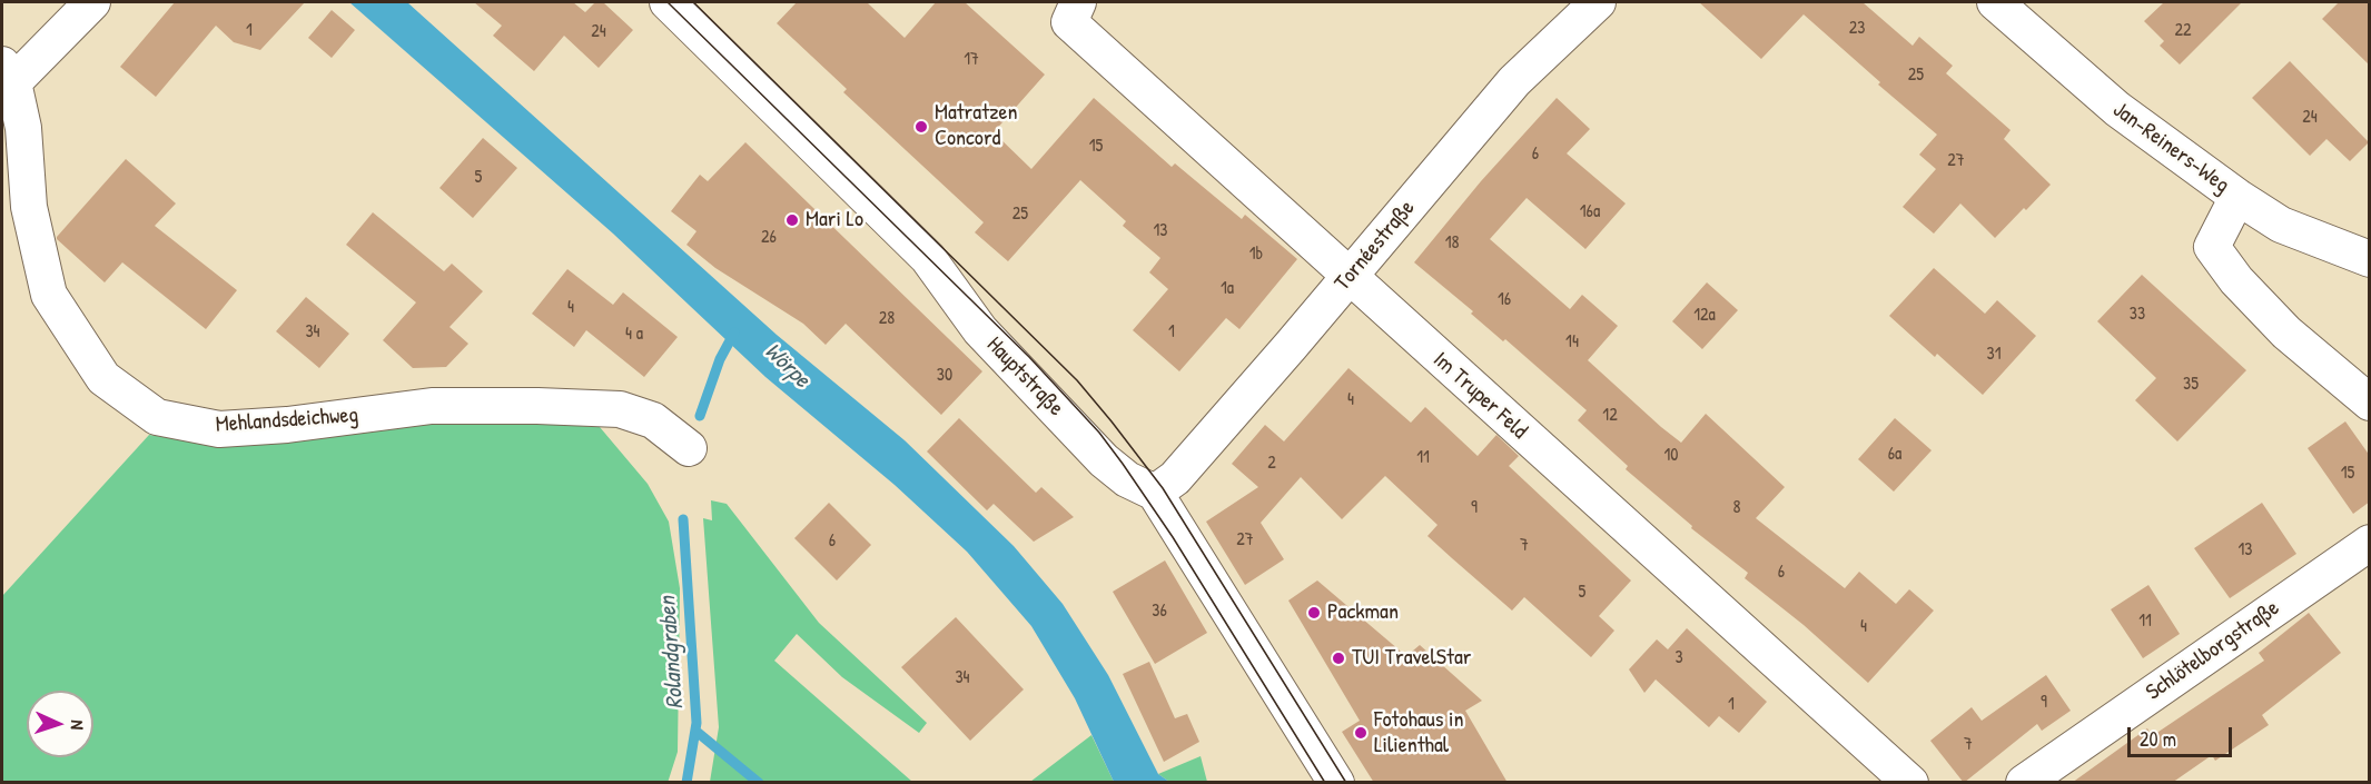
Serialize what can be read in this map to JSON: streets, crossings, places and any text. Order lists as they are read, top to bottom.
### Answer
{
  "streets": {
    "street": [
      "Jan-Reiners-Weg",
      "Tornéestraße",
      "Hauptstraße",
      "Im Truper Feld",
      "Mehlandsdeichweg",
      "Schlötelborgstraße"
    ]
  },
  "crossings": [
    ["Tornéestraße", "Hauptstraße"],
    ["Tornéestraße", "Im Truper Feld"]
  ],
  "water": ["Wörpe", "Rolandgraben"],
  "places": [
    "Matratzen Concord",
    "Mari Lo",
    "Packman",
    "TUI TravelStar",
    "Fotohaus in Lilienthal"
  ],
  "house_numbers": [
    "23",
    "1",
    "22",
    "24",
    "17",
    "25",
    "24",
    "15",
    "6",
    "27",
    "5",
    "16a",
    "25",
    "13",
    "26",
    "18",
    "1b",
    "1a",
    "16",
    "4",
    "33",
    "12a",
    "28",
    "34",
    "1",
    "4 a",
    "14",
    "31",
    "30",
    "35",
    "4",
    "12",
    "6a",
    "10",
    "11",
    "2",
    "15",
    "9",
    "8",
    "27",
    "6",
    "7",
    "13",
    "6",
    "5",
    "36",
    "11",
    "4",
    "3",
    "34",
    "9",
    "1",
    "7"
  ],
  "scale_bar": "20 m",
  "north": "right"
}
